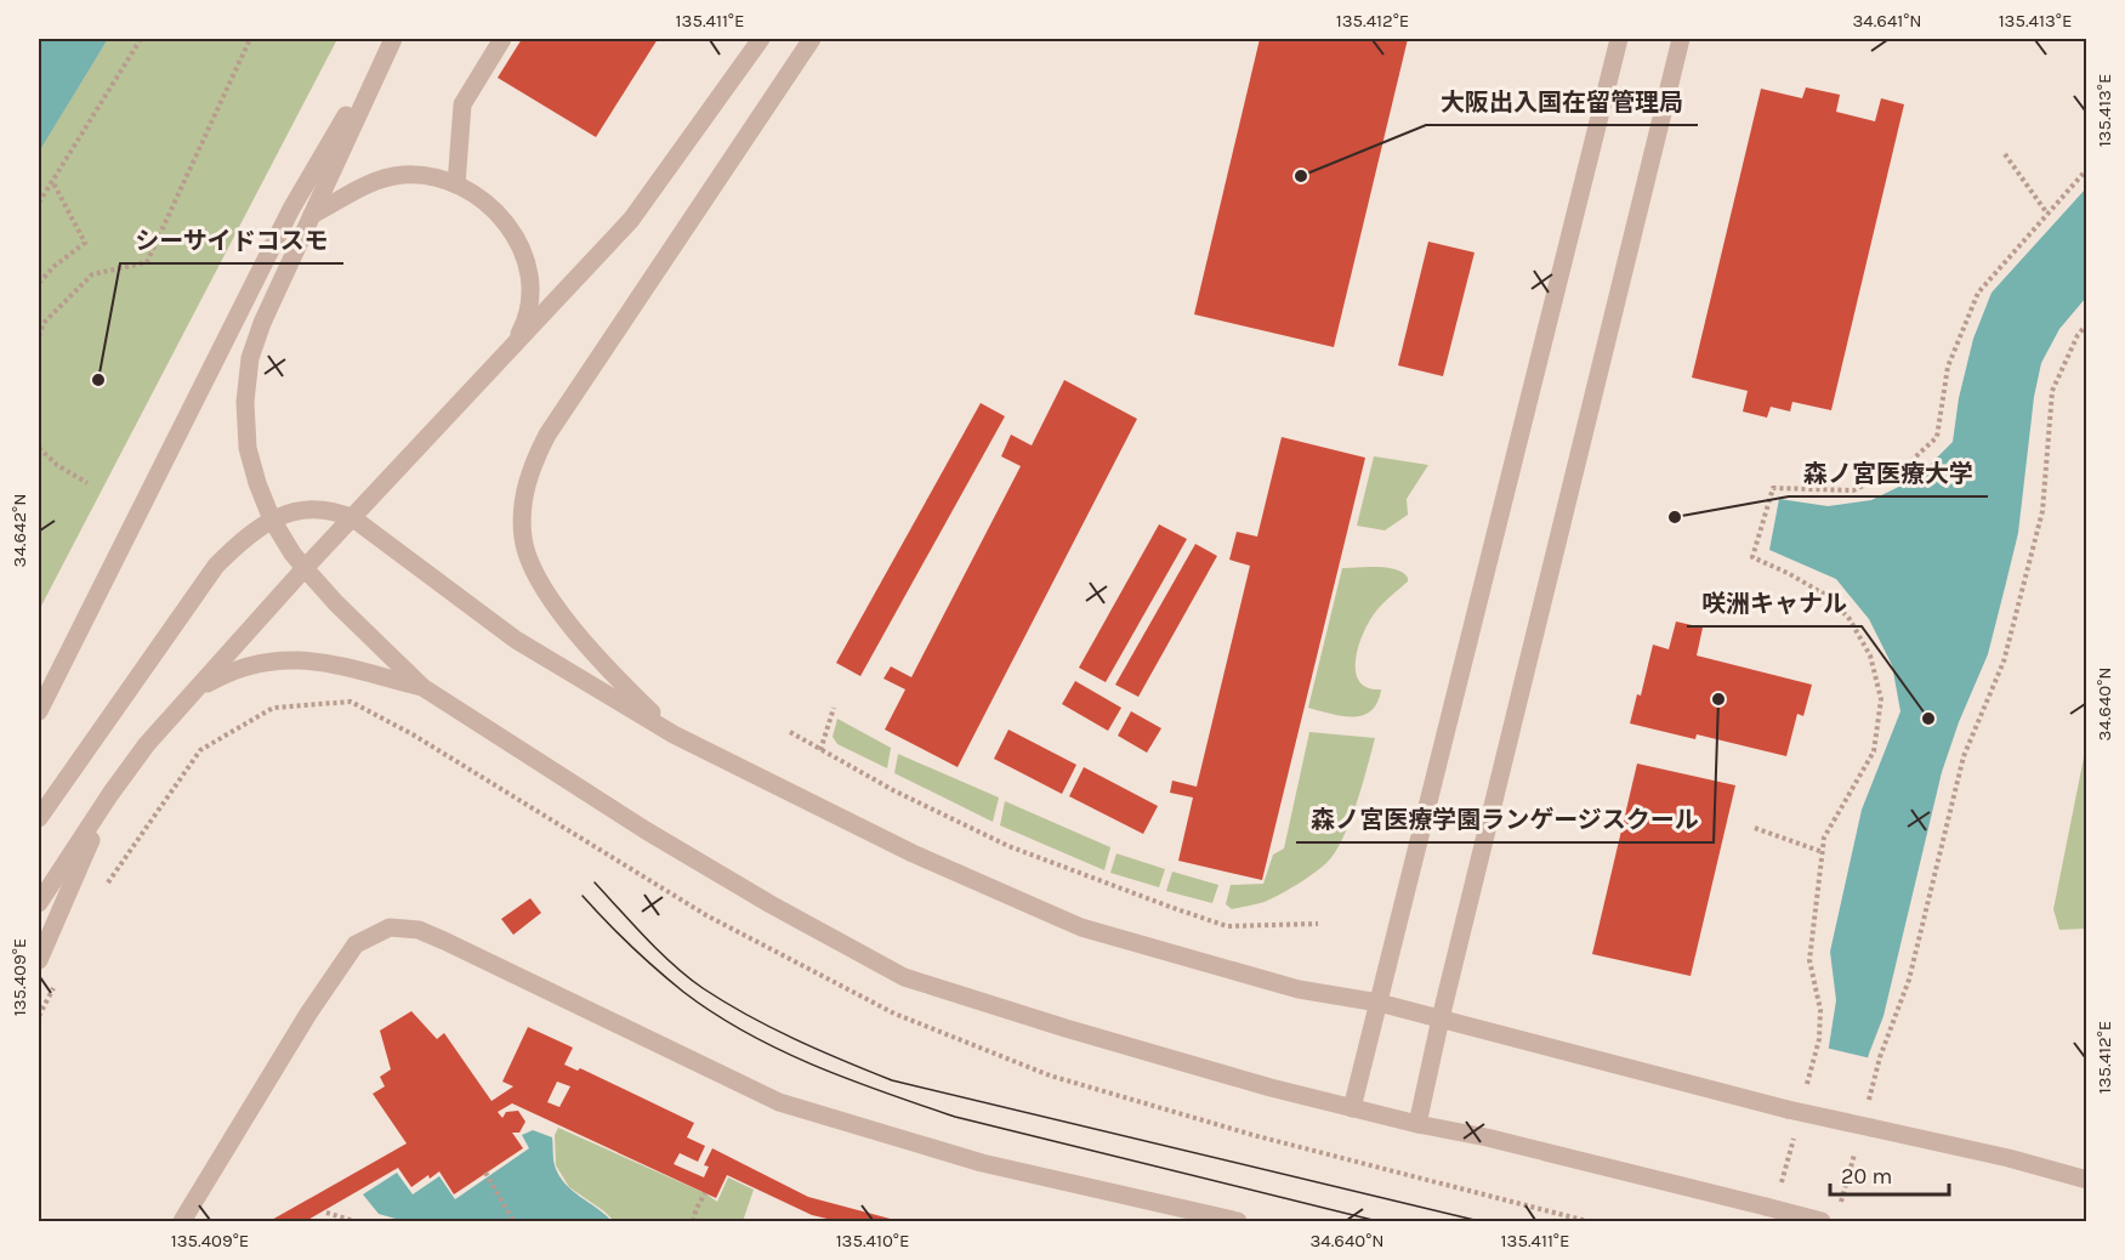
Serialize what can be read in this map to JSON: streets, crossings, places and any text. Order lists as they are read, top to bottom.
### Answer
{
  "places": [
    "大阪出入国在留管理局",
    "シーサイドコスモ",
    "森ノ宮医療大学",
    "森ノ宮医療学園ランゲージスクール",
    "咲洲キャナル"
  ],
  "scale_bar": "20 m",
  "coordinates": [
    "135.411°E",
    "135.412°E",
    "34.641°N",
    "135.413°E",
    "34.642°N",
    "34.640°N",
    "135.409°E",
    "135.410°E"
  ]
}
